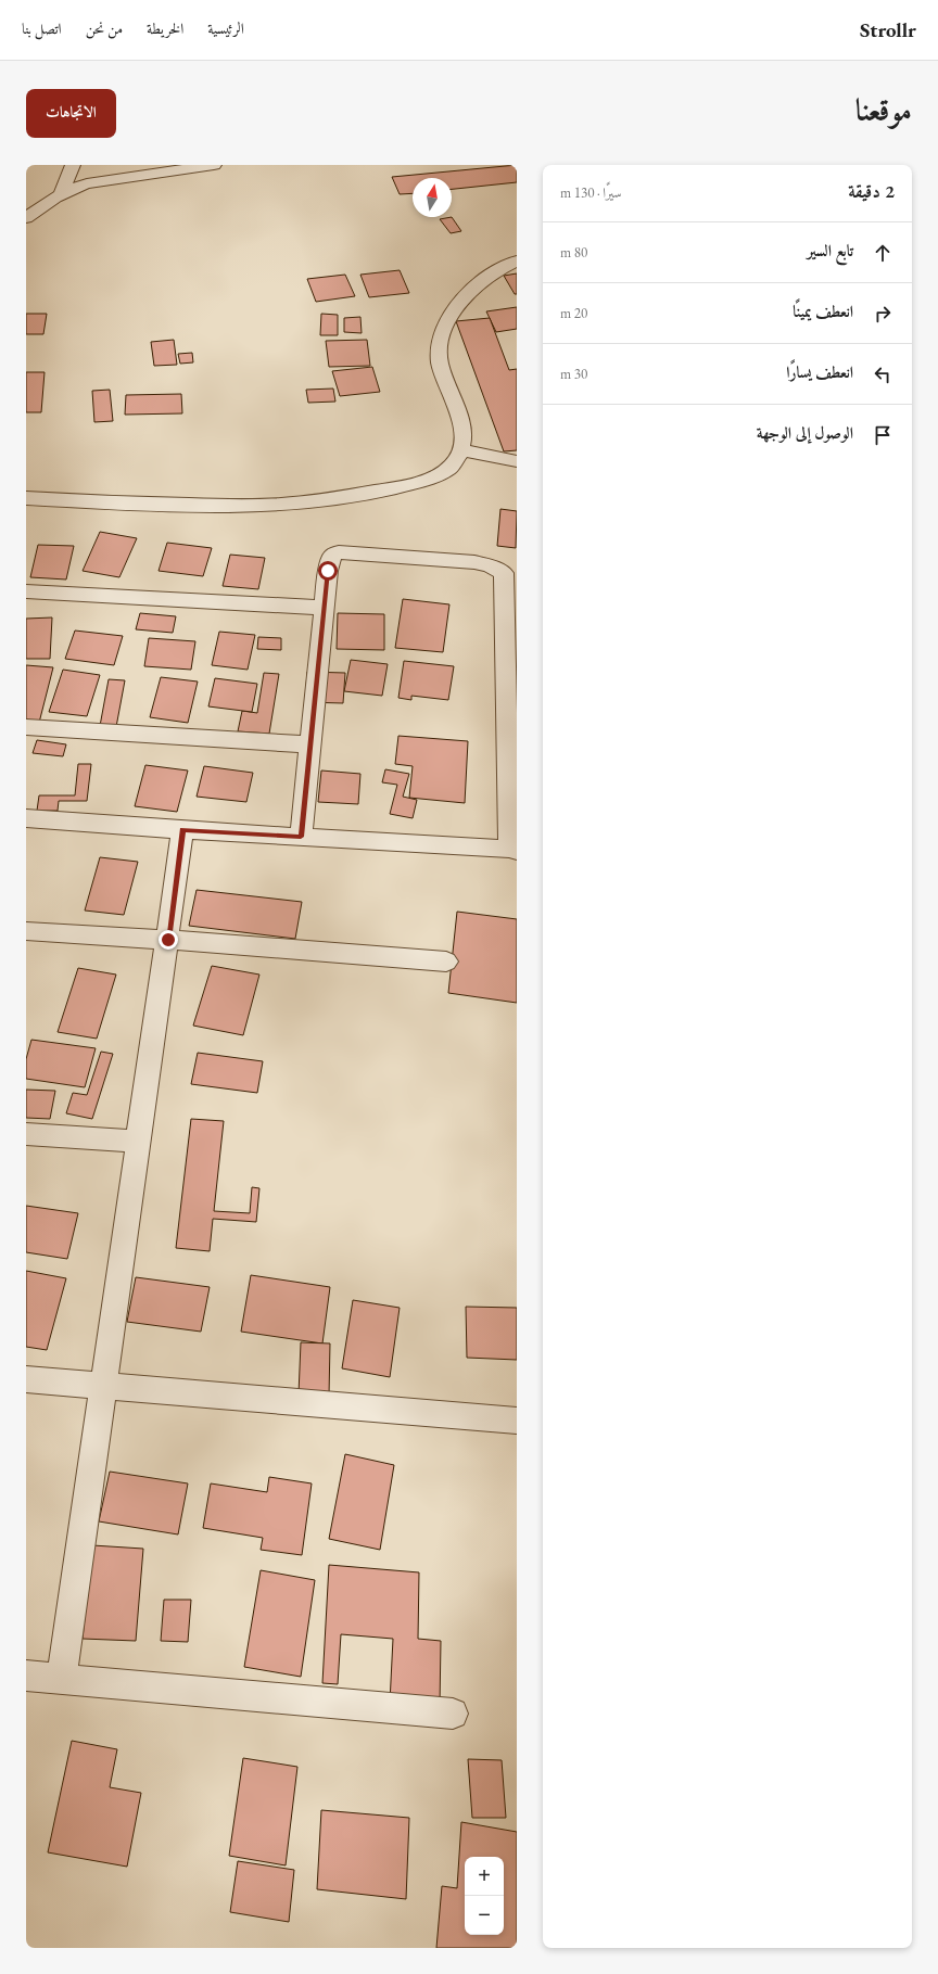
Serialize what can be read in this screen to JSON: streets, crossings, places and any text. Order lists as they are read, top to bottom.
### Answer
{
  "north": "top",
  "page": {
    "header": "Strollr",
    "nav": [
      "الرئيسية",
      "الخريطة",
      "من نحن",
      "اتصل بنا"
    ],
    "title": "موقعنا",
    "buttons": "الاتجاهات",
    "heading": ["2 دقيقة", "سيرًا · 130 m"],
    "list": [
      ["تابع السير", "80 m"],
      ["انعطف يمينًا", "20 m"],
      ["انعطف يسارًا", "30 m"],
      "الوصول إلى الوجهة"
    ],
    "map_buttons": ["+", "−"]
  }
}
